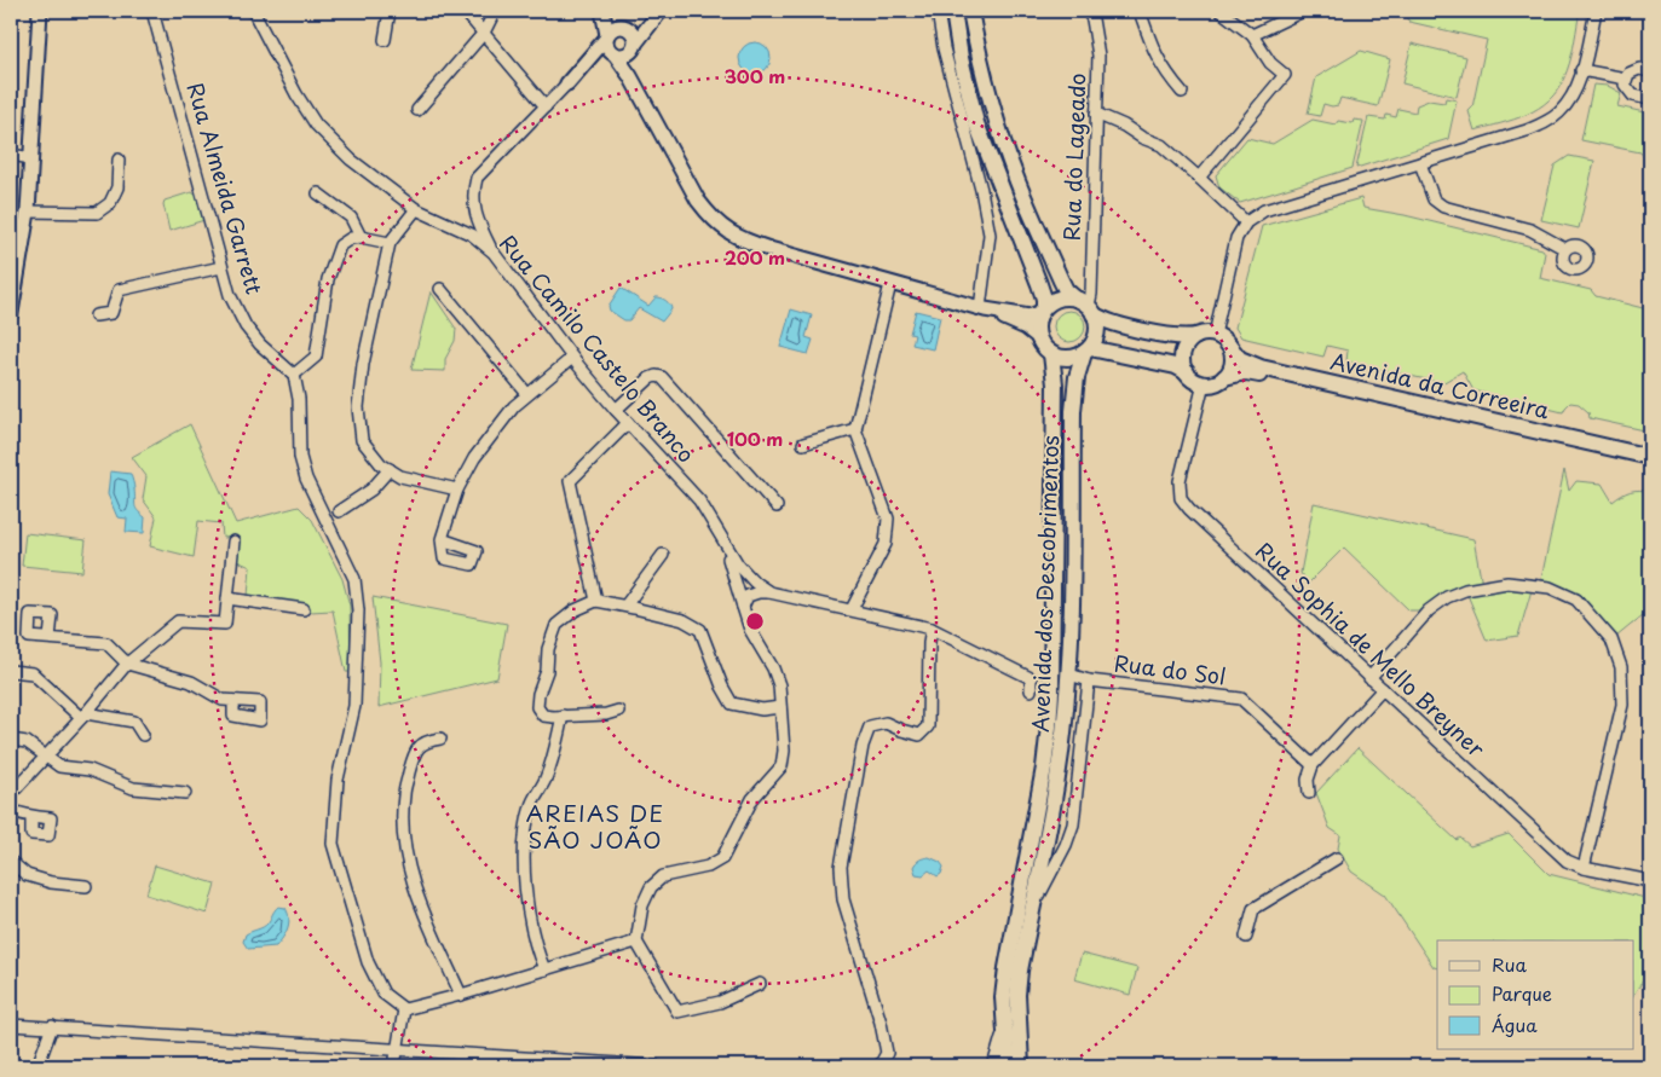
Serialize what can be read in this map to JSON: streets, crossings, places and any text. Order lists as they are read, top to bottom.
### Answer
{
  "streets": {
    "main road": ["Avenida da Correeira", "Avenida dos Descobrimentos"],
    "street": [
      "Rua do Lageado",
      "Rua Almeida Garrett",
      "Rua Camilo Castelo Branco",
      "Rua Sophia de Mello Breyner",
      "Rua do Sol"
    ]
  },
  "crossings": [
    ["Rua do Lageado", "Avenida dos Descobrimentos"],
    ["Avenida da Correeira", "Rua Sophia de Mello Breyner"],
    ["Avenida dos Descobrimentos", "Rua do Sol"]
  ],
  "districts": ["AREIAS DE SÃO JOÃO"],
  "legend": ["Rua", "Parque", "Água"],
  "rings": ["300 m", "200 m", "100 m"]
}
